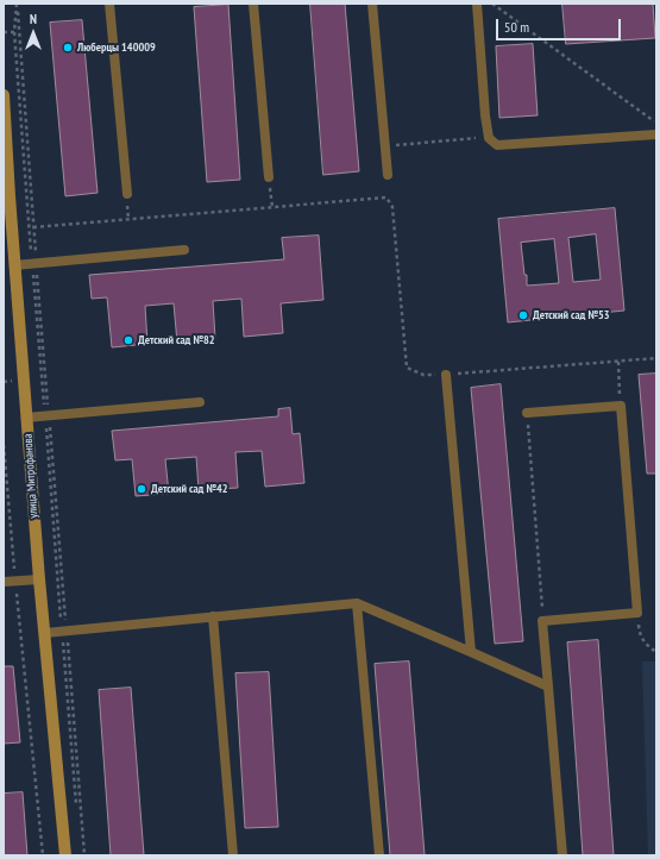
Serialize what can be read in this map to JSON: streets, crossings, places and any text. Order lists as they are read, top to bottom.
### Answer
{
  "streets": {
    "main road": ["улица Митрофанова"]
  },
  "places": [
    "Люберцы 140009",
    "Детский сад №53",
    "Детский сад №82",
    "Детский сад №42"
  ],
  "scale_bar": "50 m",
  "north": "top"
}
